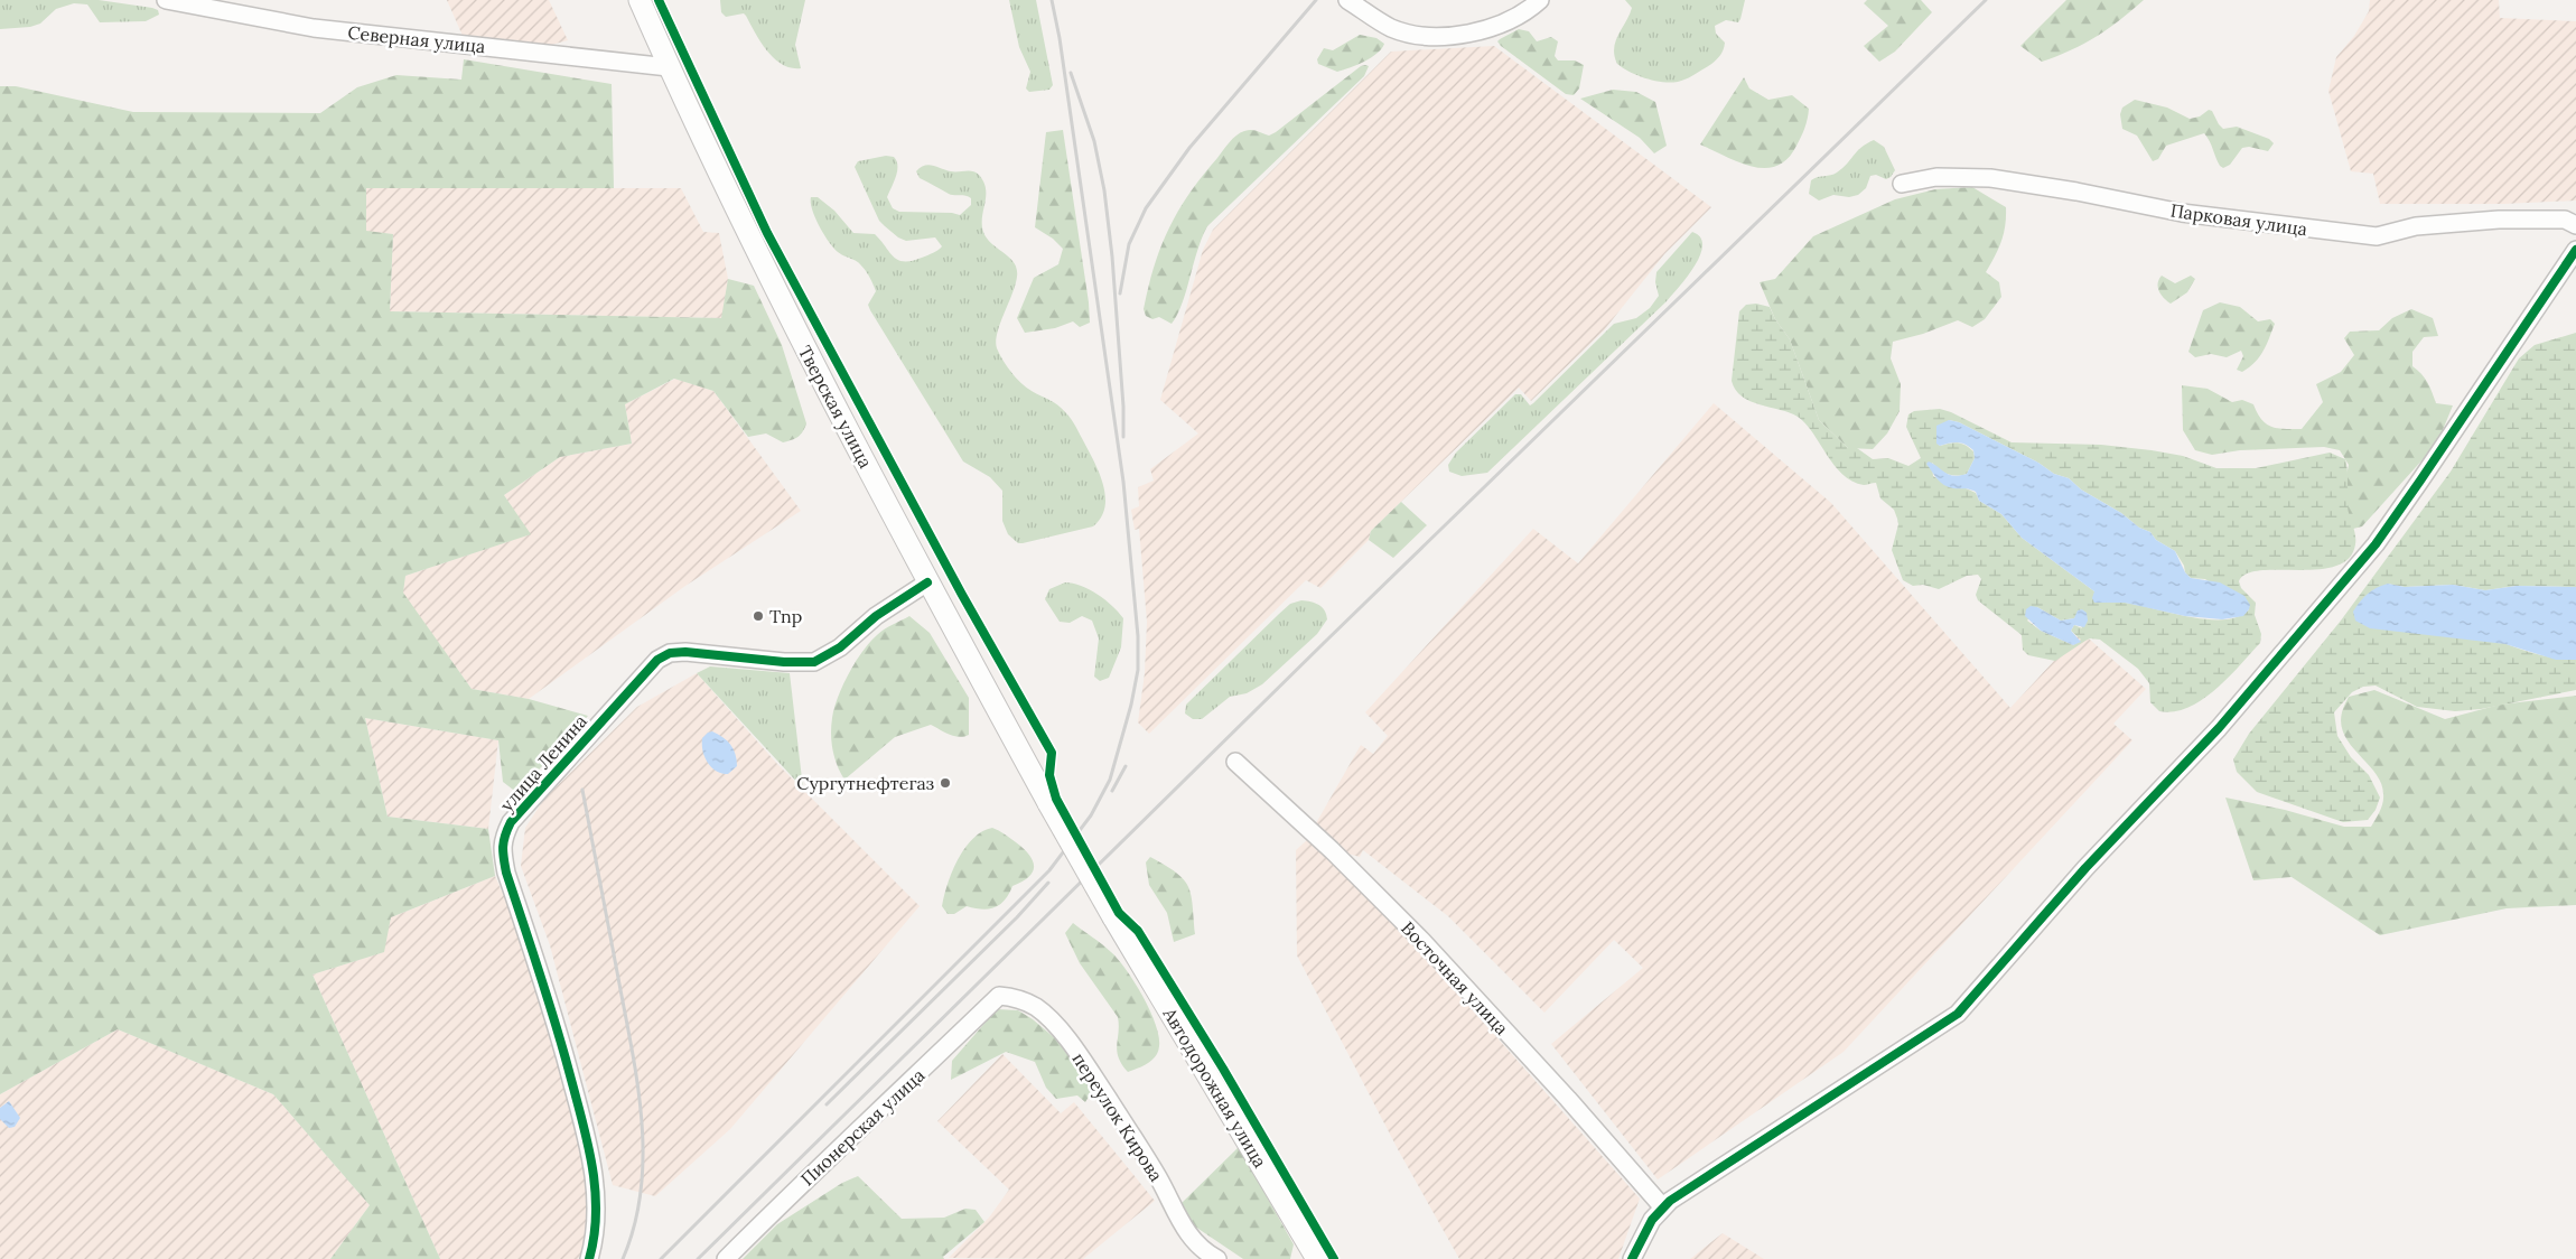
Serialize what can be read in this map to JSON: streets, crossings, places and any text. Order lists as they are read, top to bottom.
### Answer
{
  "streets": {
    "main road": ["Тверская улица", "Автодорожная улица"],
    "street": [
      "Северная улица",
      "Парковая улица",
      "улица Ленина",
      "Восточная улица",
      "переулок Кирова",
      "Пионерская улица"
    ]
  },
  "crossings": [
    ["Северная улица", "Тверская улица"],
    ["Тверская улица", "улица Ленина"],
    ["Тверская улица", "Автодорожная улица"],
    ["переулок Кирова", "Пионерская улица"]
  ],
  "places": ["Tnp", "Сургутнефтегаз"]
}
